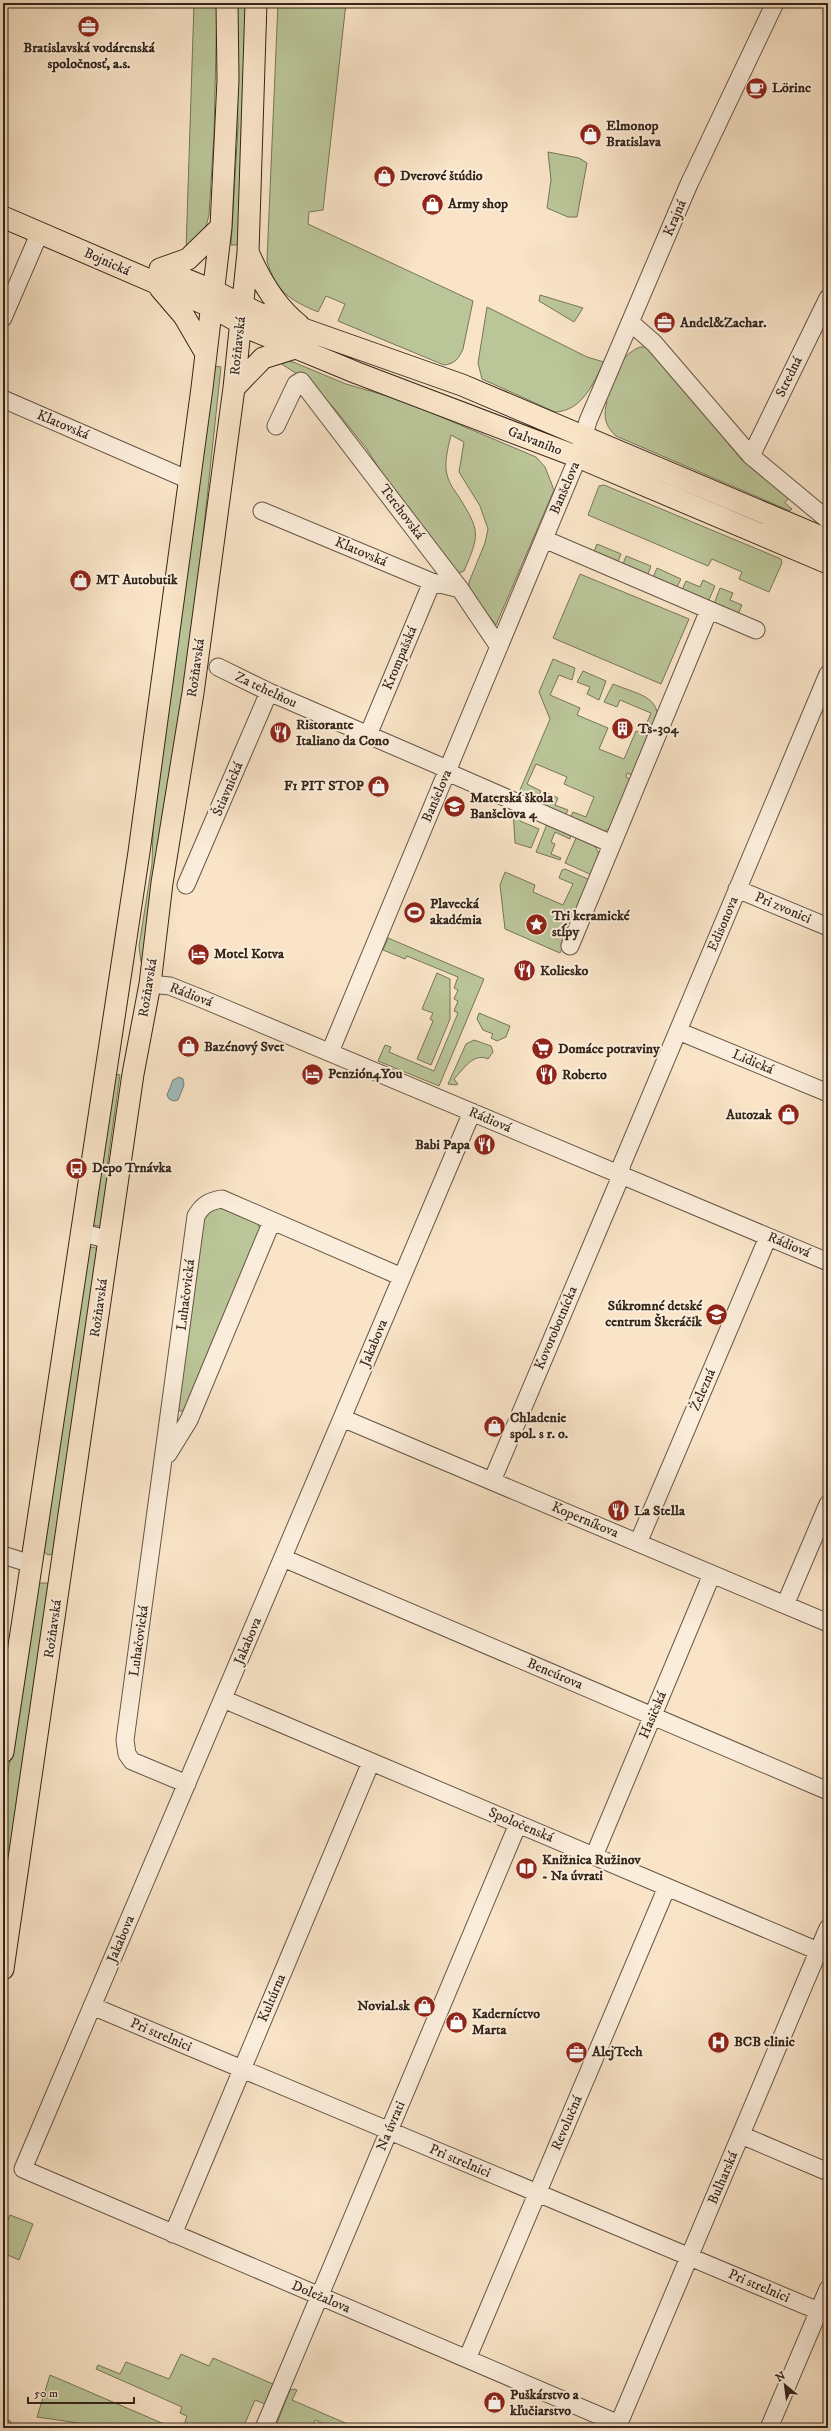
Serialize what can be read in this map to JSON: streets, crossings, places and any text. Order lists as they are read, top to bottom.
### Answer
{
  "streets": {
    "main road": ["Bojnická", "Rožňavská", "Galvaniho"],
    "street": [
      "Krajná",
      "Stredná",
      "Klatovská",
      "Banšelova",
      "Terchovská",
      "Krompašská",
      "Za tehelňou",
      "Štiavnická",
      "Pri zvonici",
      "Edisonova",
      "Rádiová",
      "Lidická",
      "Luhačovická",
      "Kovorobotnícka",
      "Jakabova",
      "Železná",
      "Koperníkova",
      "Bencúrova",
      "Hasičská",
      "Spoločenská",
      "Kultúrna",
      "Pri strelnici",
      "Revolučná",
      "Na úvrati",
      "Bulharská",
      "Doležalova"
    ]
  },
  "crossings": [
    ["Krajná", "Galvaniho"],
    ["Krajná", "Banšelova"],
    ["Bojnická", "Rožňavská"],
    ["Bojnická", "Galvaniho"],
    ["Rožňavská", "Galvaniho"],
    ["Rožňavská", "Rádiová"],
    ["Klatovská", "Terchovská"],
    ["Klatovská", "Krompašská"],
    ["Galvaniho", "Banšelova"],
    ["Banšelova", "Terchovská"],
    ["Banšelova", "Za tehelňou"],
    ["Banšelova", "Rádiová"],
    ["Krompašská", "Za tehelňou"],
    ["Za tehelňou", "Štiavnická"],
    ["Pri zvonici", "Edisonova"],
    ["Edisonova", "Rádiová"],
    ["Edisonova", "Lidická"],
    ["Edisonova", "Kovorobotnícka"],
    ["Rádiová", "Kovorobotnícka"],
    ["Rádiová", "Jakabova"],
    ["Rádiová", "Železná"],
    ["Luhačovická", "Jakabova"],
    ["Kovorobotnícka", "Koperníkova"],
    ["Jakabova", "Koperníkova"],
    ["Jakabova", "Bencúrova"],
    ["Jakabova", "Spoločenská"],
    ["Jakabova", "Pri strelnici"],
    ["Jakabova", "Doležalova"],
    ["Železná", "Koperníkova"],
    ["Koperníkova", "Hasičská"],
    ["Bencúrova", "Hasičská"],
    ["Hasičská", "Spoločenská"],
    ["Spoločenská", "Kultúrna"],
    ["Spoločenská", "Revolučná"],
    ["Spoločenská", "Na úvrati"],
    ["Spoločenská", "Bulharská"],
    ["Kultúrna", "Pri strelnici"],
    ["Kultúrna", "Doležalova"],
    ["Pri strelnici", "Revolučná"],
    ["Pri strelnici", "Na úvrati"],
    ["Pri strelnici", "Bulharská"],
    ["Revolučná", "Doležalova"],
    ["Na úvrati", "Doležalova"],
    ["Bulharská", "Doležalova"]
  ],
  "places": {
    "office": ["Bratislavská vodárenská spoločnosť, a.s.", "Andel&Zachar.", "AlejTech"],
    "cafe": ["Lörinc"],
    "shop": [
      "Elmonop Bratislava",
      "Dverové štúdio",
      "Army shop",
      "MT Autobutik",
      "F1 PIT STOP",
      "Bazénový Svet",
      "Autozak",
      "Chladenie spol. s r. o.",
      "Novial.sk",
      "Kaderníctvo Marta",
      "Puškárstvo a kľučiarstvo"
    ],
    "building": ["Ts-304"],
    "restaurant": [
      "Ristorante Italiano da Cono",
      "Koliesko",
      "Roberto",
      "Babi Papa",
      "La Stella"
    ],
    "school or university": ["Materská škola Banšelova 4", "Súkromné detské centrum Škeráčik"],
    "sports": ["Plavecká akadémia"],
    "place": ["Tri keramické stĺpy"],
    "hotel": ["Motel Kotva", "Penzión4You"],
    "supermarket": ["Domáce potraviny"],
    "bus stop": ["Depo Trnávka"],
    "library": ["Knižnica Ružinov - Na úvrati"],
    "hospital": ["BCB clinic"]
  },
  "scale_bar": "50 m",
  "north": "top left"
}
